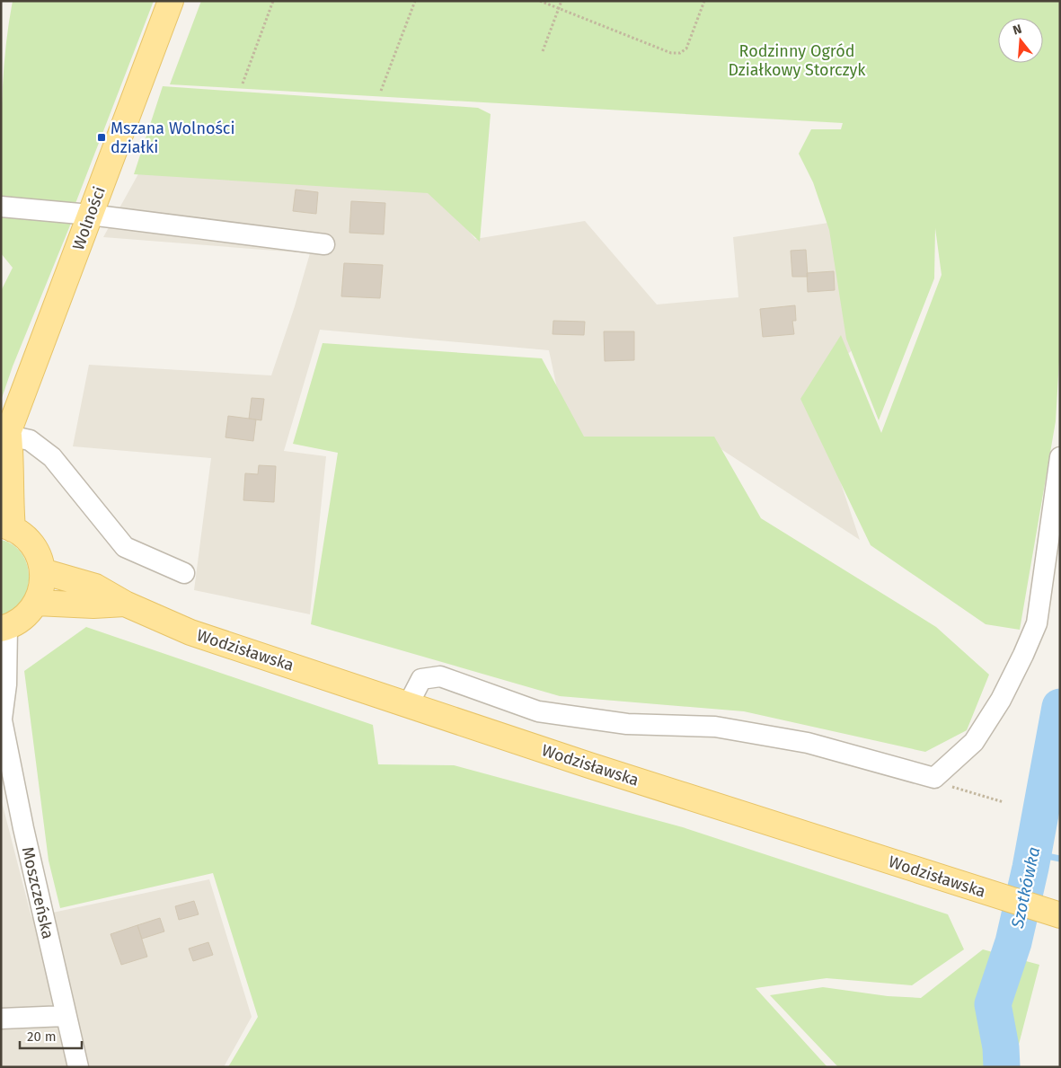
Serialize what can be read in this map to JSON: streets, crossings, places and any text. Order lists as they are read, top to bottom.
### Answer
{
  "streets": {
    "main road": ["Wolności", "Wodzisławska"],
    "street": ["Moszczeńska"]
  },
  "water": ["Szotkówka"],
  "parks": ["Rodzinny Ogród Działkowy Storczyk"],
  "places": {
    "transit": ["Mszana Wolności działki"]
  },
  "scale_bar": "20 m",
  "north": "top"
}
